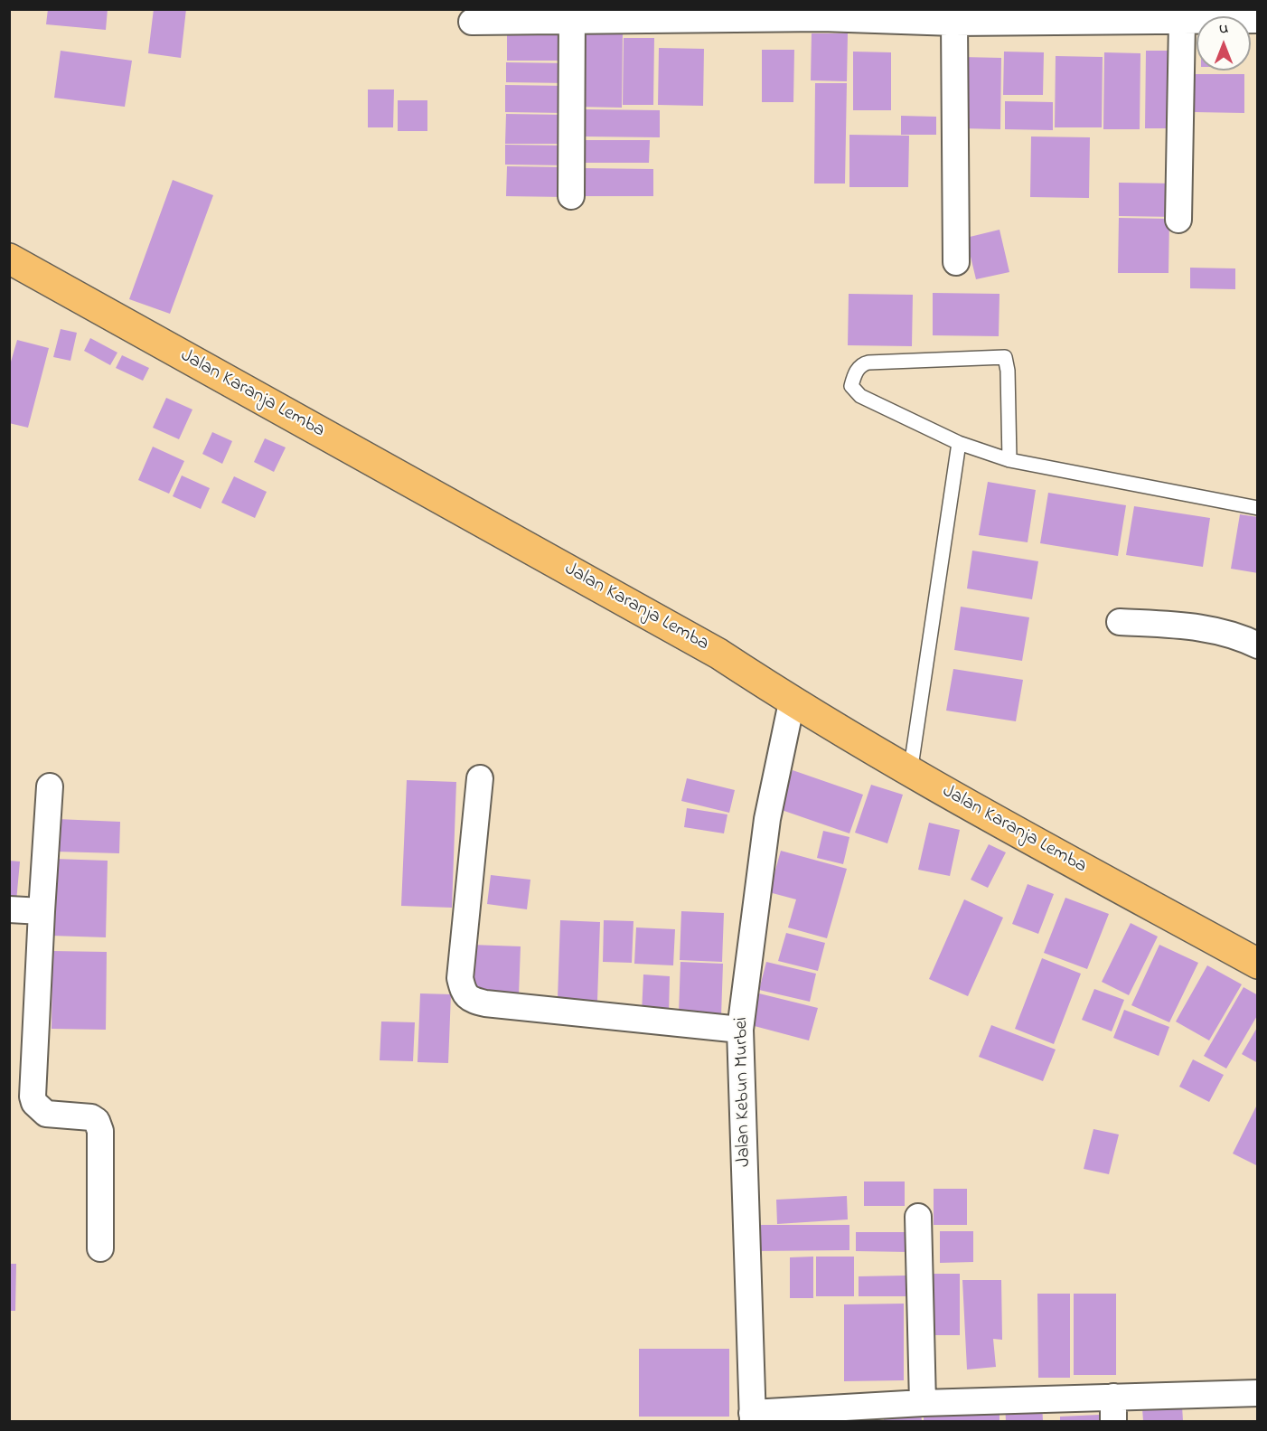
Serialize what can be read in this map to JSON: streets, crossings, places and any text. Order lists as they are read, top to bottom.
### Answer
{
  "streets": {
    "main road": ["Jalan Karanja Lemba"],
    "street": ["Jalan Kebun Murbei"]
  },
  "crossings": [
    ["Jalan Karanja Lemba", "Jalan Kebun Murbei"]
  ],
  "north": "top"
}
